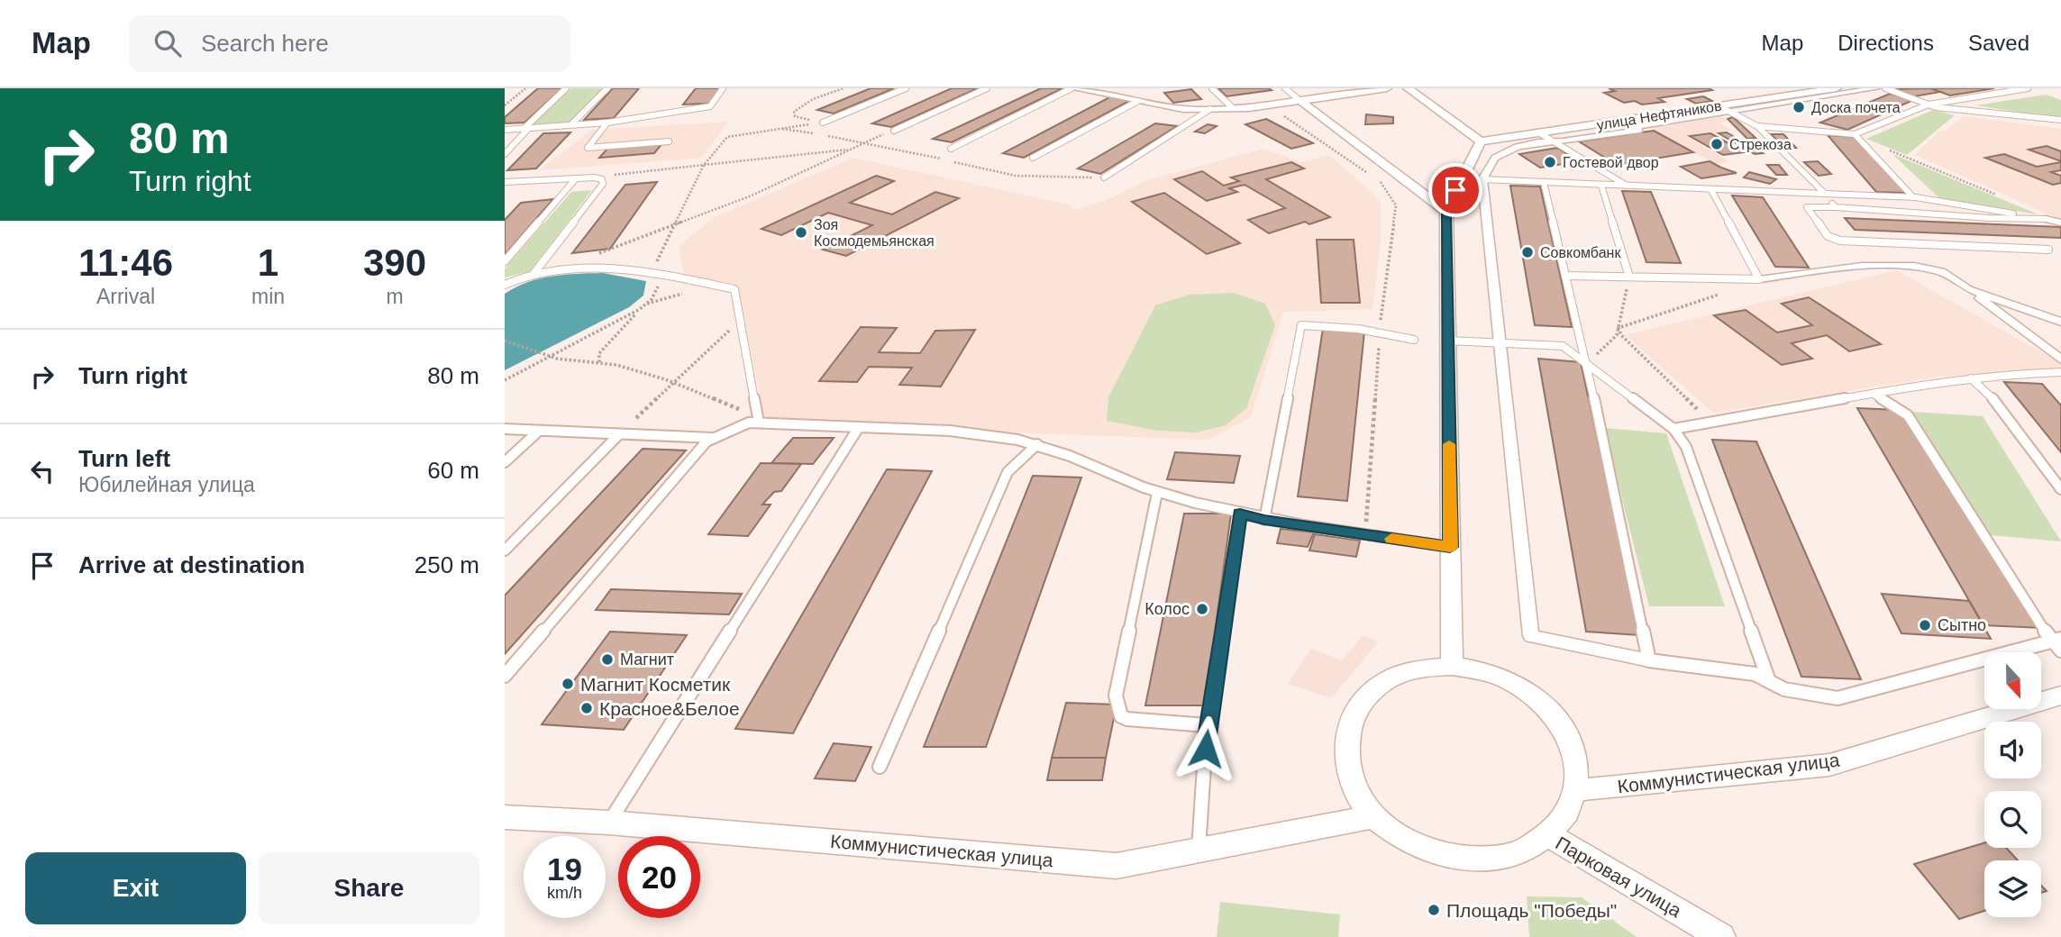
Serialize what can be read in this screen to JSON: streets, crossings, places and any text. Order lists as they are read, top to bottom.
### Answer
{
  "streets": {
    "street": ["улица Нефтяников", "Коммунистическая улица", "Парковая улица"]
  },
  "crossings": [
    ["Коммунистическая улица", "Парковая улица"]
  ],
  "places": [
    "Доска почета",
    "Стрекоза",
    "Гостевой двор",
    "Зоя Космодемьянская",
    "Совкомбанк",
    "Колос",
    "Сытно",
    "Магнит",
    "Магнит Косметик",
    "Красное&Белое",
    "Площадь \"Победы\""
  ],
  "north": "bottom",
  "page": {
    "header": "Map",
    "search": "Search here",
    "nav": ["Map", "Directions", "Saved"],
    "turn": ["80 m", "Turn right"],
    "eta": [
      "11:46",
      "Arrival",
      "1",
      "min",
      "390",
      "m"
    ],
    "list": [
      {
        "name": "Turn right",
        "value": "80 m"
      },
      {
        "name": "Turn left",
        "note": "Юбилейная улица",
        "value": "60 m"
      },
      {
        "name": "Arrive at destination",
        "value": "250 m"
      }
    ],
    "speed": "19 km/h",
    "limit": "20",
    "buttons": ["Exit", "Share"]
  }
}
